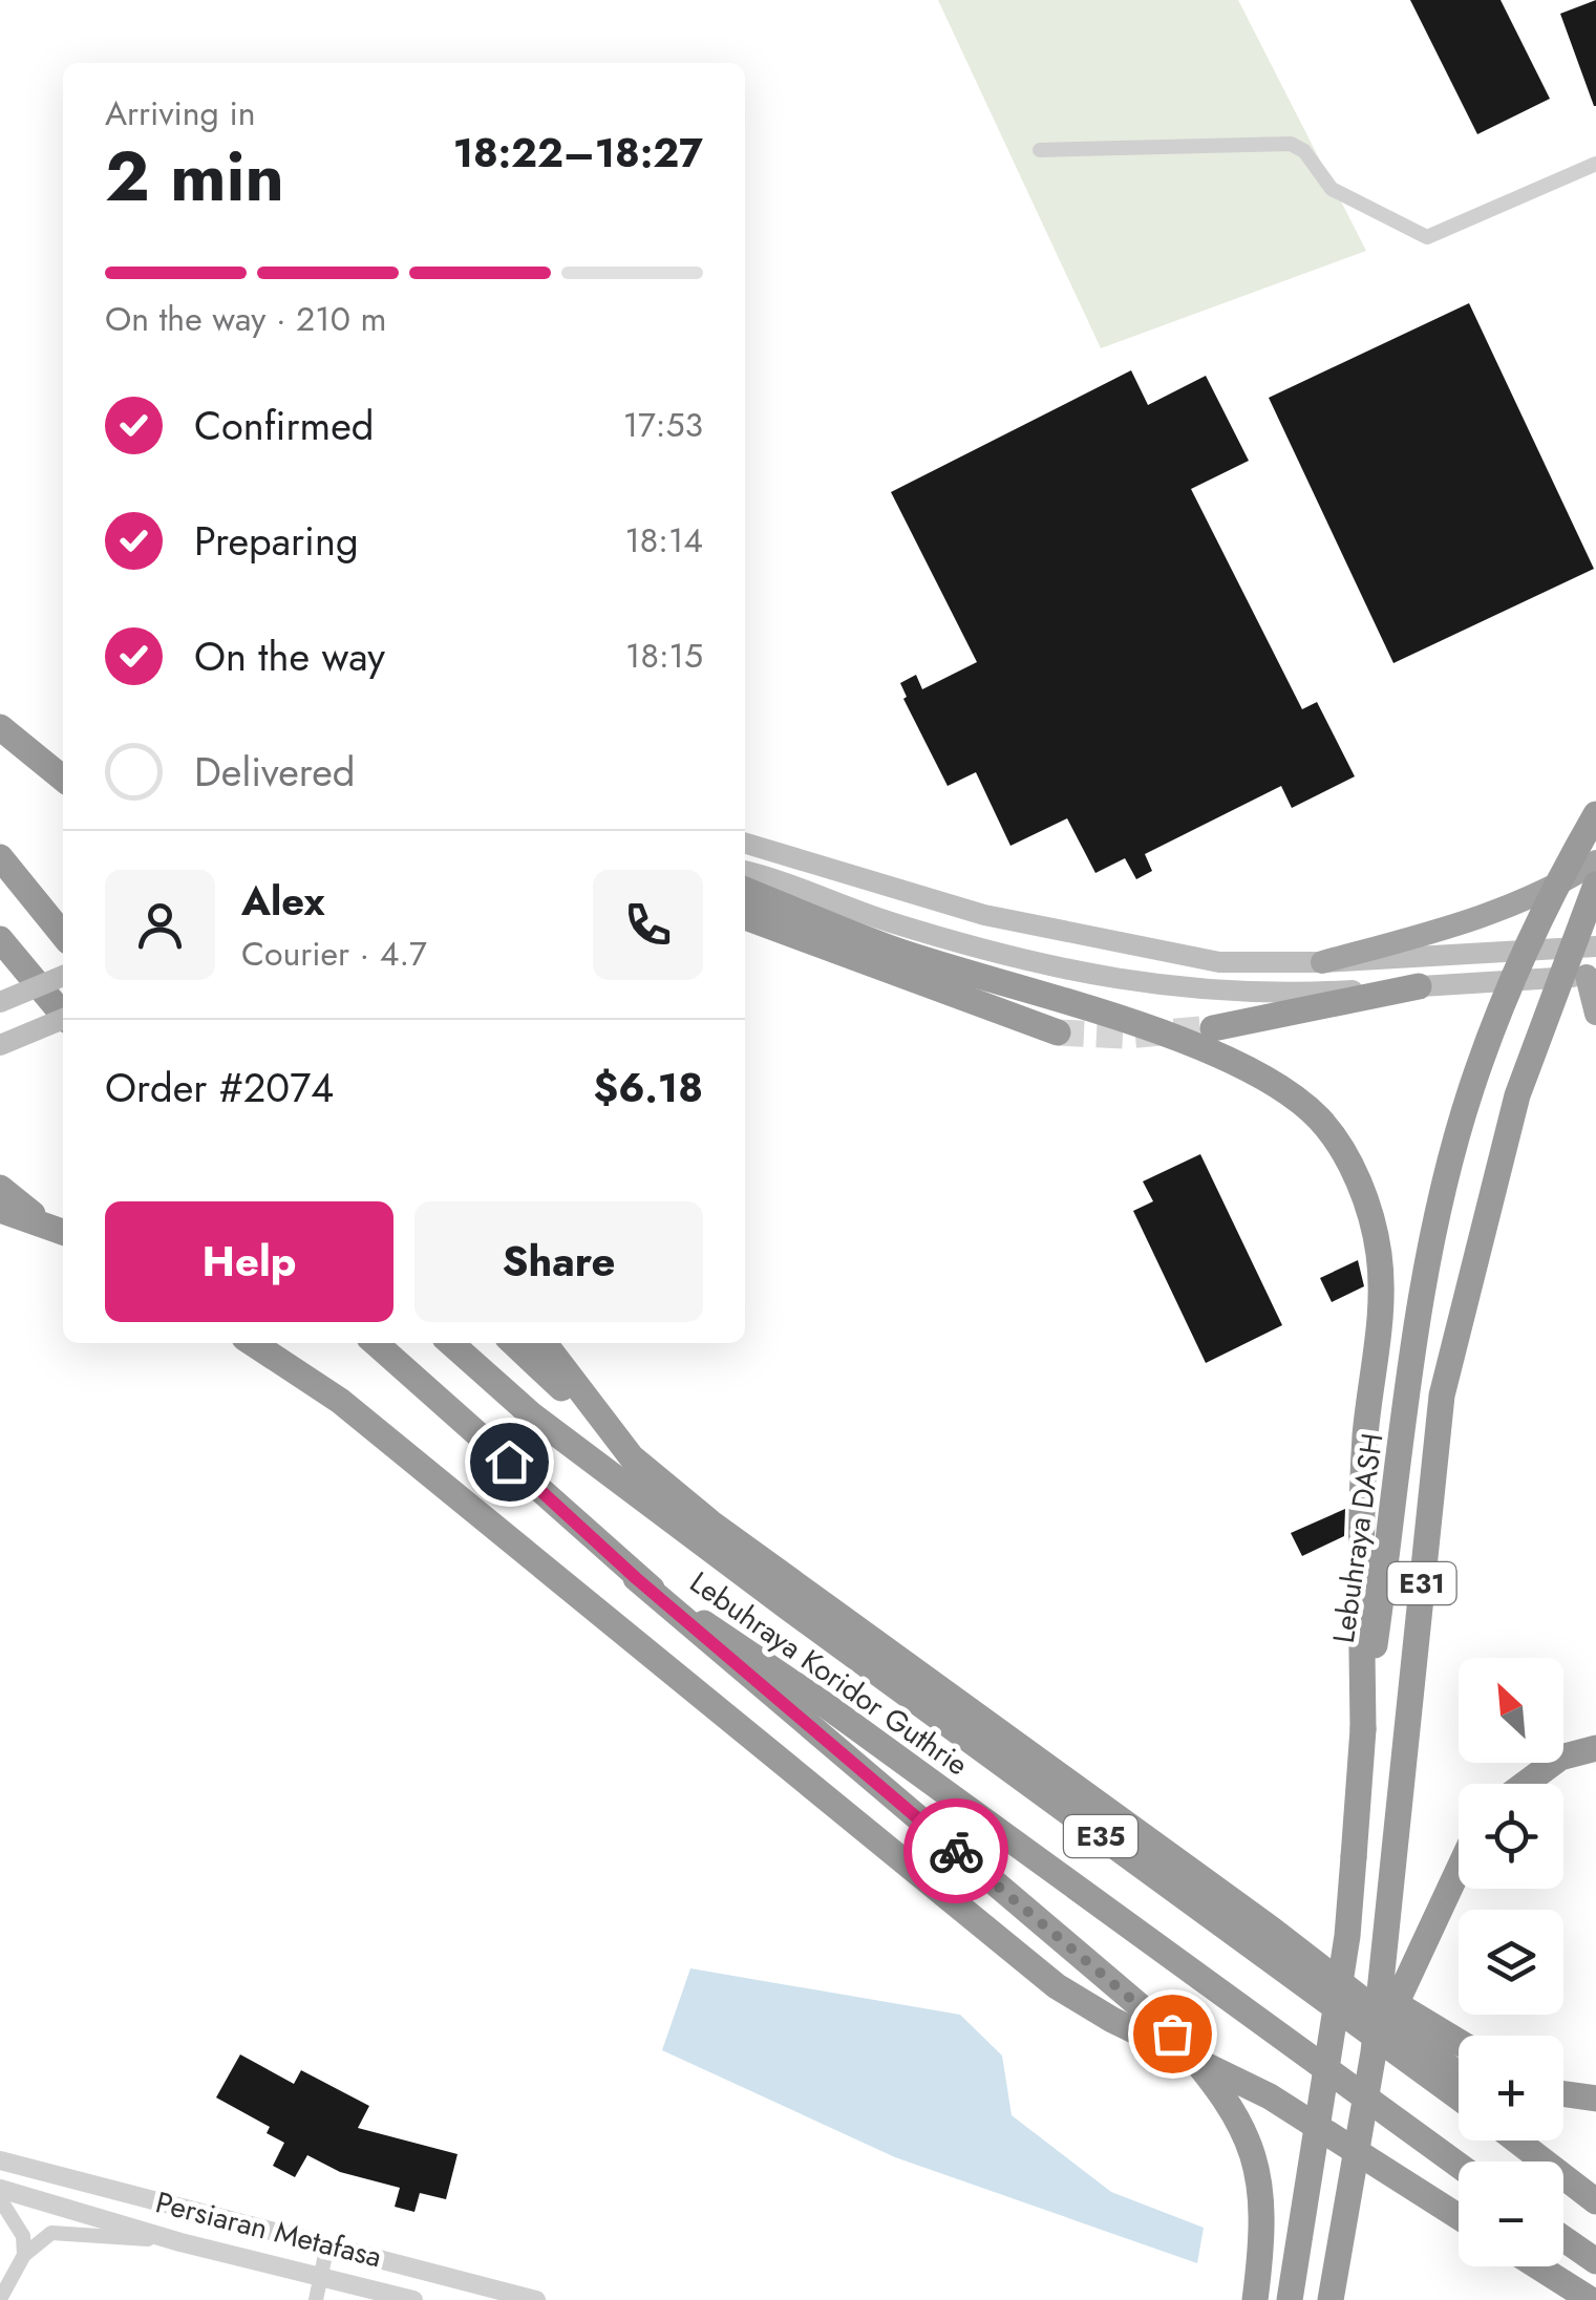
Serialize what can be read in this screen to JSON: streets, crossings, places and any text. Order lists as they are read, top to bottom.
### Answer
{
  "streets": {
    "highway": [
      "Lebuhraya DASH",
      "E31",
      "Lebuhraya Koridor Guthrie",
      "E35"
    ],
    "street": ["Persiaran Metafasa"]
  },
  "north": "top left",
  "page": {
    "heading": ["2 min", "Arriving in", "18:22–18:27"],
    "panel": [
      "Alex",
      "Courier · 4.7",
      "Order #2074",
      "$6.18"
    ],
    "bar": "On the way · 210 m",
    "list": [
      ["Confirmed", "17:53"],
      ["Preparing", "18:14"],
      ["On the way", "18:15"],
      "Delivered"
    ],
    "buttons": ["Help", "Share"],
    "map_buttons": ["+", "−"]
  }
}
